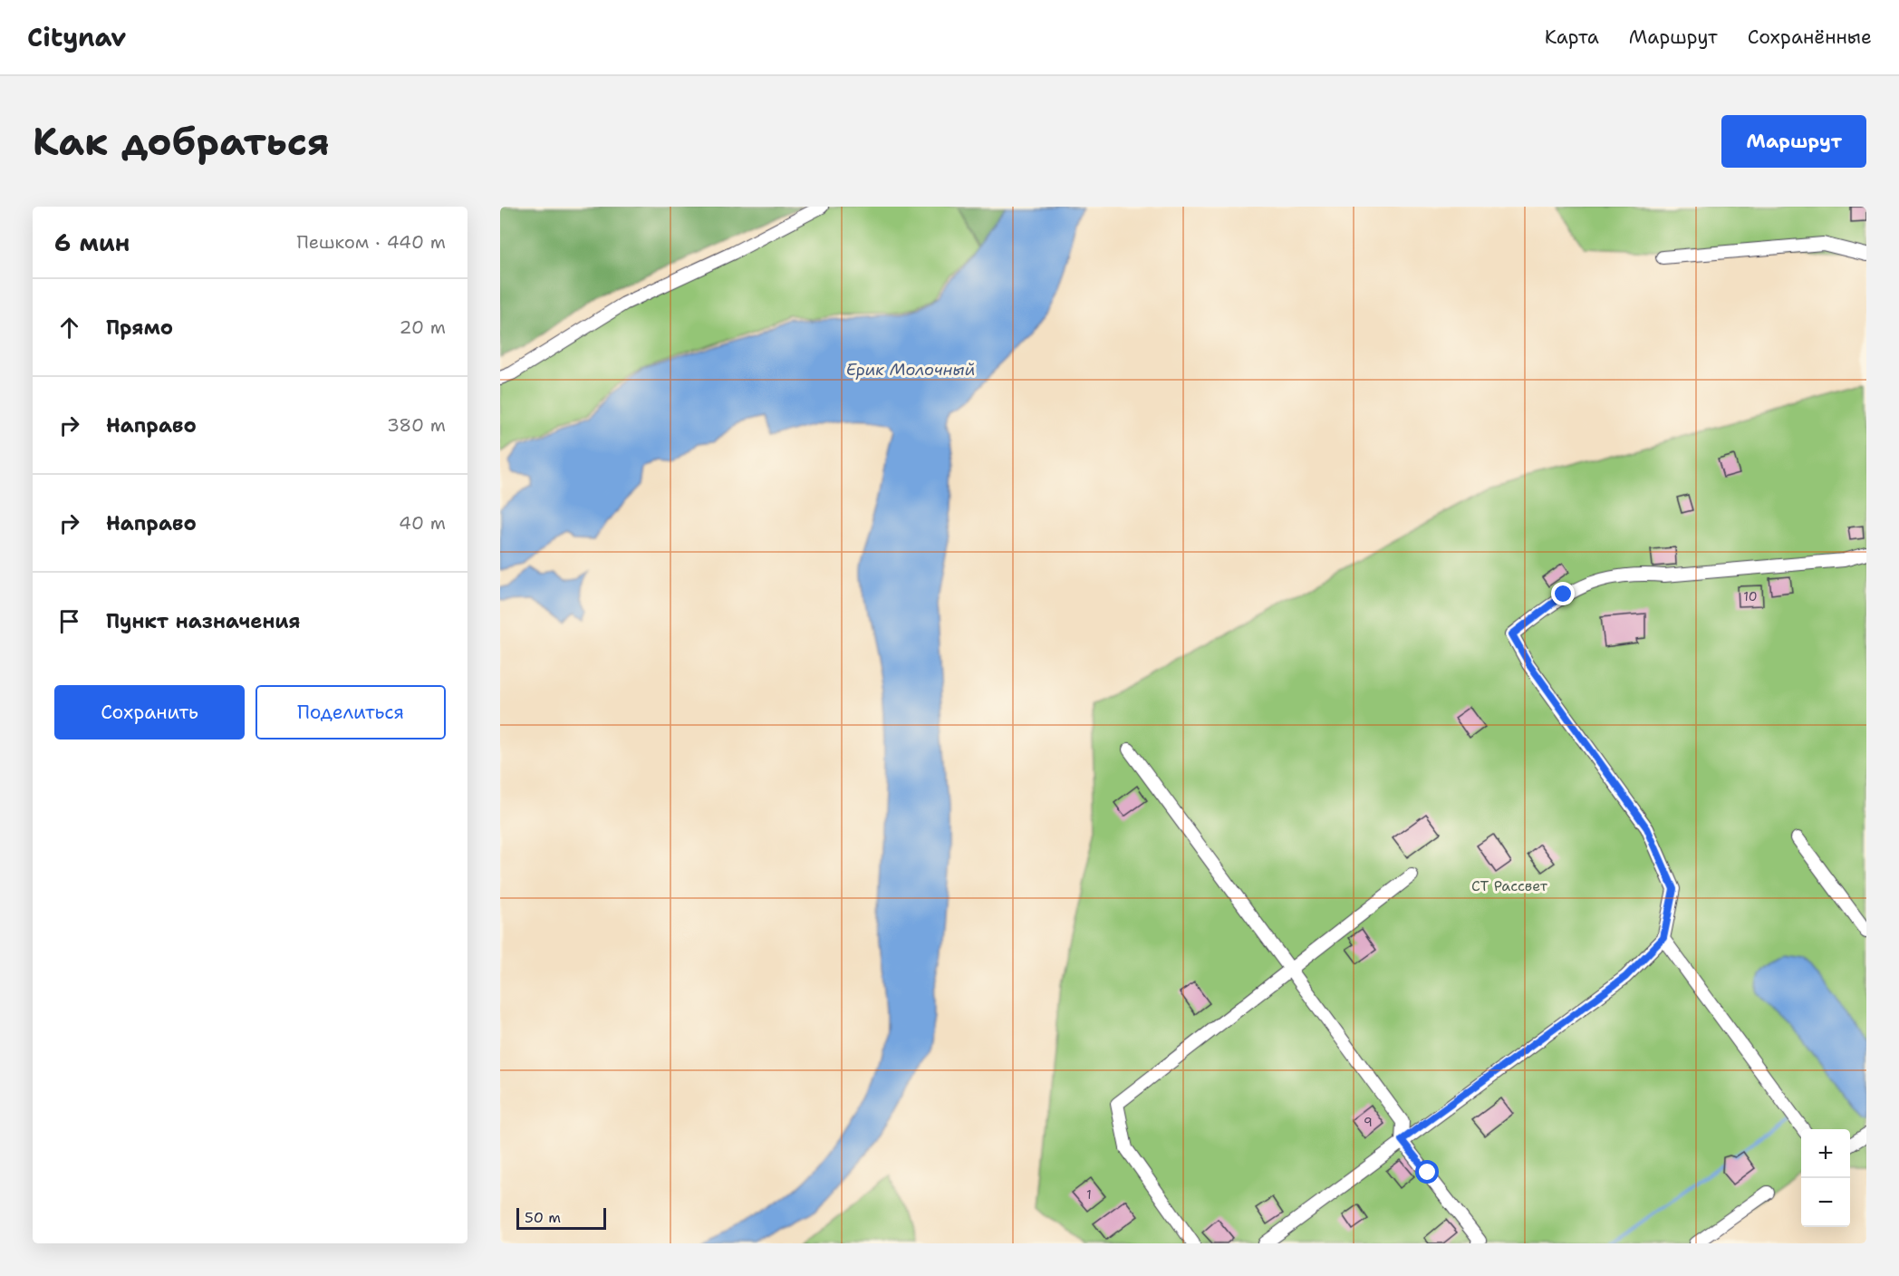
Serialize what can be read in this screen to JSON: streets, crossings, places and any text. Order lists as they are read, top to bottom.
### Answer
{
  "water": ["Ерик Молочный"],
  "parks": ["СТ Рассвет"],
  "house_numbers": ["10", "9", "1"],
  "scale_bar": "50 m",
  "page": {
    "header": "Citynav",
    "nav": ["Карта", "Маршрут", "Сохранённые"],
    "buttons": [
      "Маршрут",
      ["Сохранить", "Поделиться"]
    ],
    "title": "Как добраться",
    "heading": ["6 мин", "Пешком · 440 m"],
    "list": [
      ["Прямо", "20 m"],
      ["Направо", "380 m"],
      ["Направо", "40 m"],
      "Пункт назначения"
    ],
    "map_buttons": ["+", "−"],
    "scale": "50 m"
  }
}
